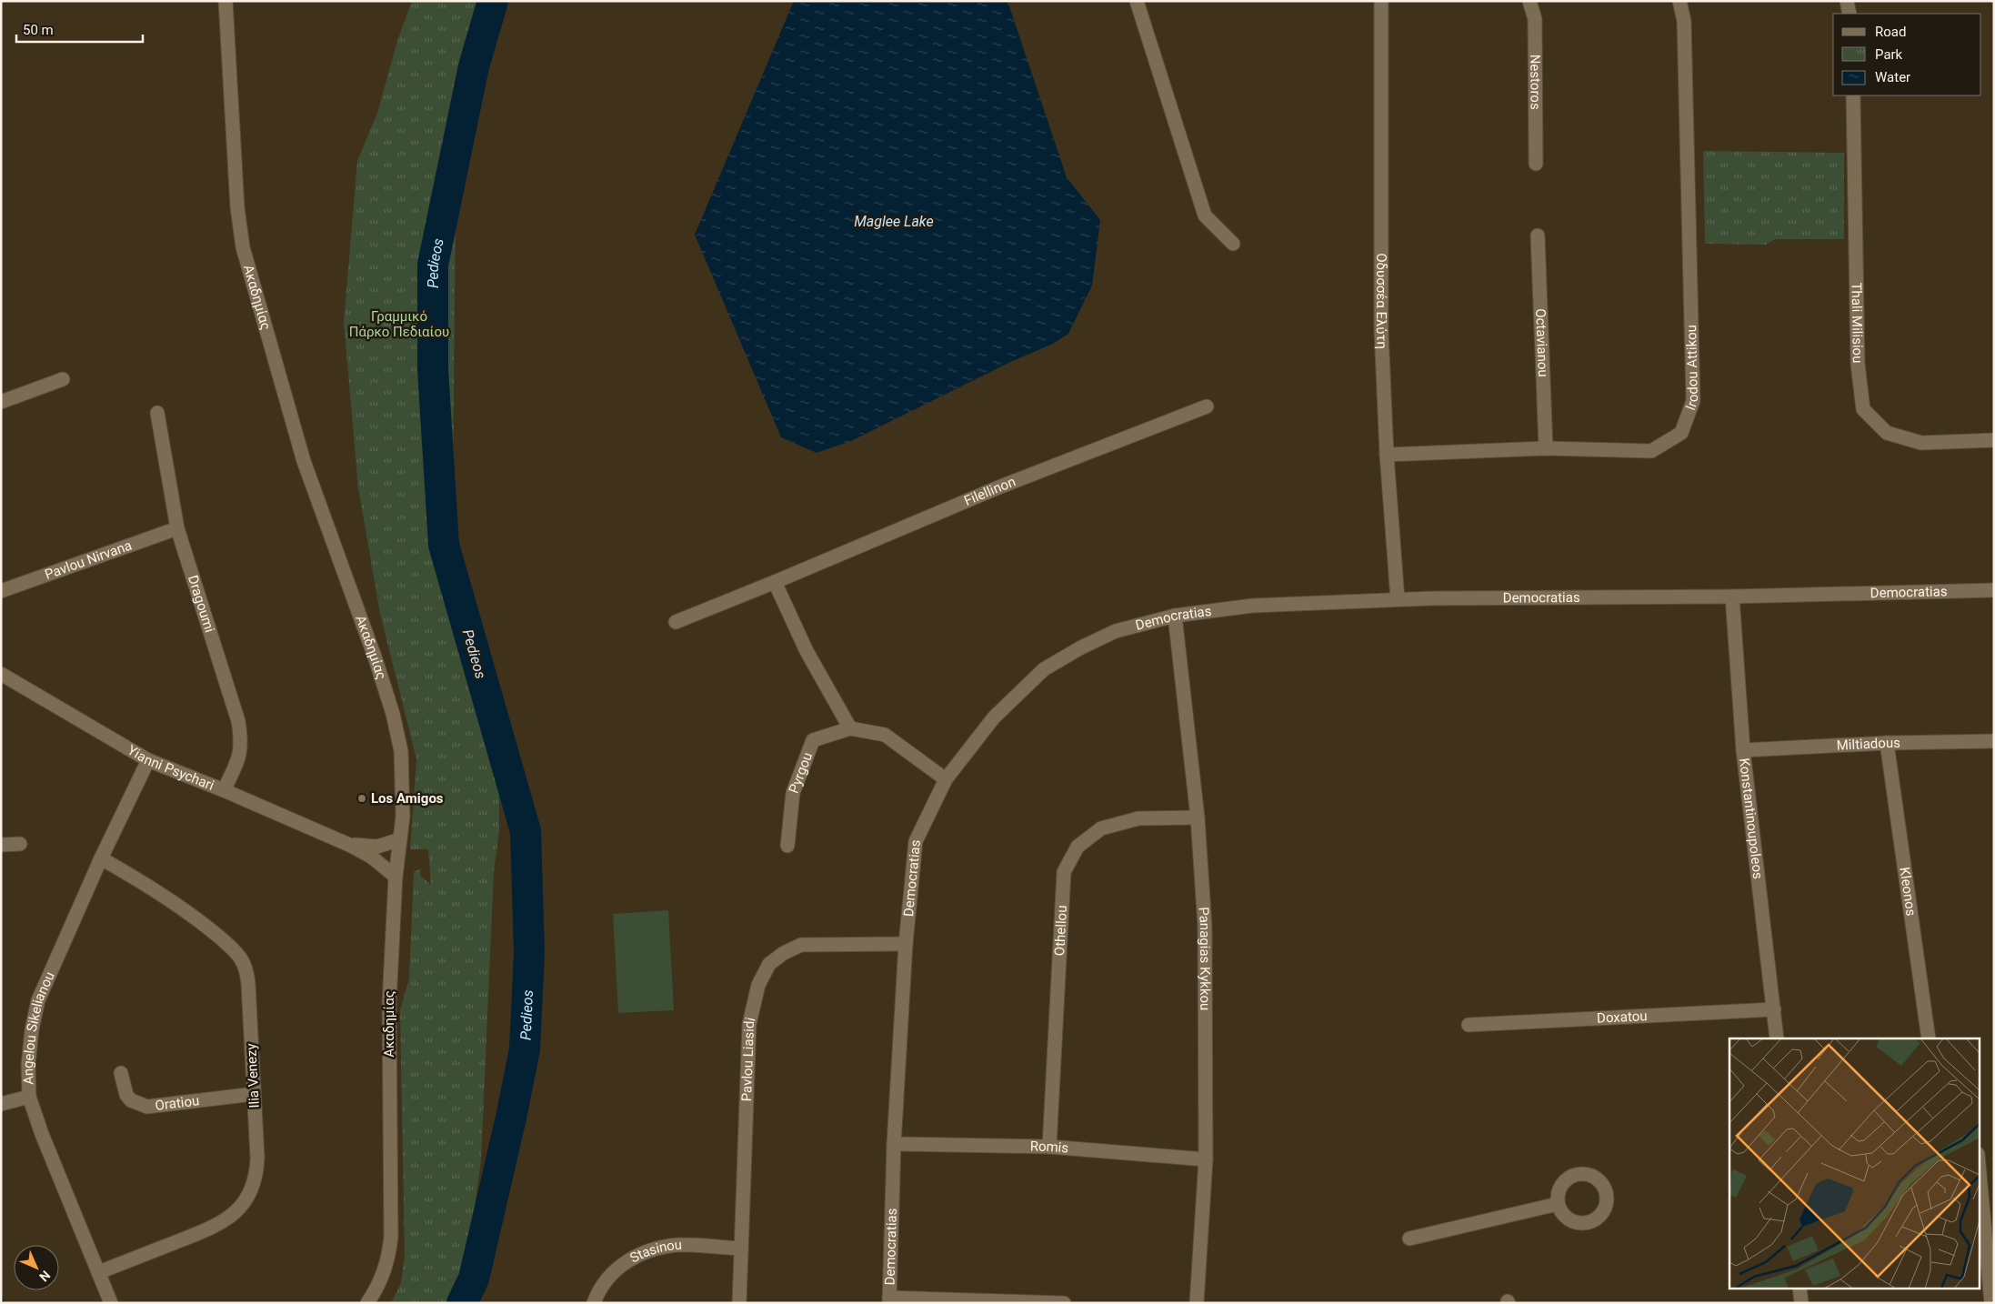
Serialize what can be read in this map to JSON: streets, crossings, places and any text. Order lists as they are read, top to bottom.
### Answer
{
  "streets": {
    "street": [
      "Nestoros",
      "Ακαδημίας",
      "Οδυσσέα Ελύτη",
      "Thali Milisiou",
      "Octavianou",
      "Irodou Attikou",
      "Filellinon",
      "Pavlou Nirvana",
      "Democratias",
      "Dragoumi",
      "Miltiadous",
      "Yianni Psychari",
      "Pyrgou",
      "Konstantinoupoleos",
      "Kleonos",
      "Othellou",
      "Panagias Kykkou",
      "Doxatou",
      "Angelou Sikelianou",
      "Pavlou Liasidi",
      "Ilia Venezy",
      "Oratiou",
      "Romis",
      "Stasinou"
    ]
  },
  "crossings": [
    ["Ακαδημίας", "Yianni Psychari"],
    ["Οδυσσέα Ελύτη", "Irodou Attikou"],
    ["Οδυσσέα Ελύτη", "Democratias"],
    ["Octavianou", "Irodou Attikou"],
    ["Pavlou Nirvana", "Dragoumi"],
    ["Democratias", "Pyrgou"],
    ["Democratias", "Konstantinoupoleos"],
    ["Democratias", "Panagias Kykkou"],
    ["Democratias", "Pavlou Liasidi"],
    ["Democratias", "Romis"],
    ["Dragoumi", "Yianni Psychari"],
    ["Miltiadous", "Konstantinoupoleos"],
    ["Miltiadous", "Kleonos"],
    ["Yianni Psychari", "Angelou Sikelianou"],
    ["Konstantinoupoleos", "Doxatou"],
    ["Othellou", "Panagias Kykkou"],
    ["Othellou", "Romis"],
    ["Panagias Kykkou", "Romis"],
    ["Angelou Sikelianou", "Ilia Venezy"],
    ["Pavlou Liasidi", "Stasinou"],
    ["Ilia Venezy", "Oratiou"]
  ],
  "water": ["Maglee Lake", "Pedieos"],
  "parks": ["Γραμμικό Πάρκο Πεδιαίου"],
  "places": ["Los Amigos"],
  "legend": ["Road", "Park", "Water"],
  "scale_bar": "50 m",
  "north": "bottom right"
}
